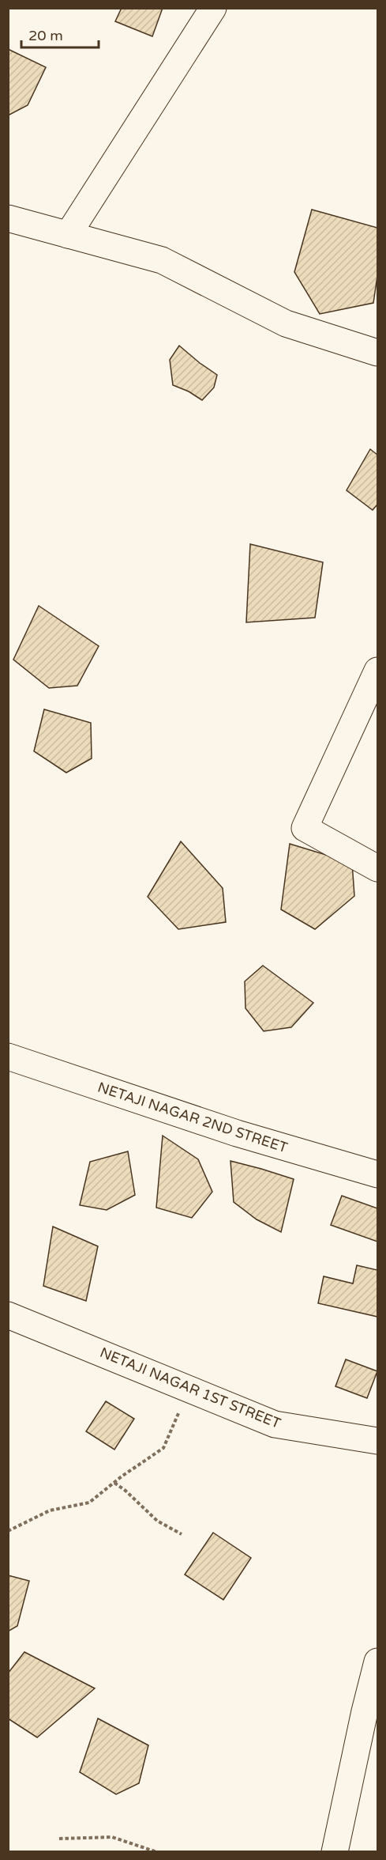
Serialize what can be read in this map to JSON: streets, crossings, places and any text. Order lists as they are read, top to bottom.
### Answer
{
  "streets": {
    "street": ["NETAJI NAGAR 2ND STREET", "NETAJI NAGAR 1ST STREET"]
  },
  "scale_bar": "20 m"
}
